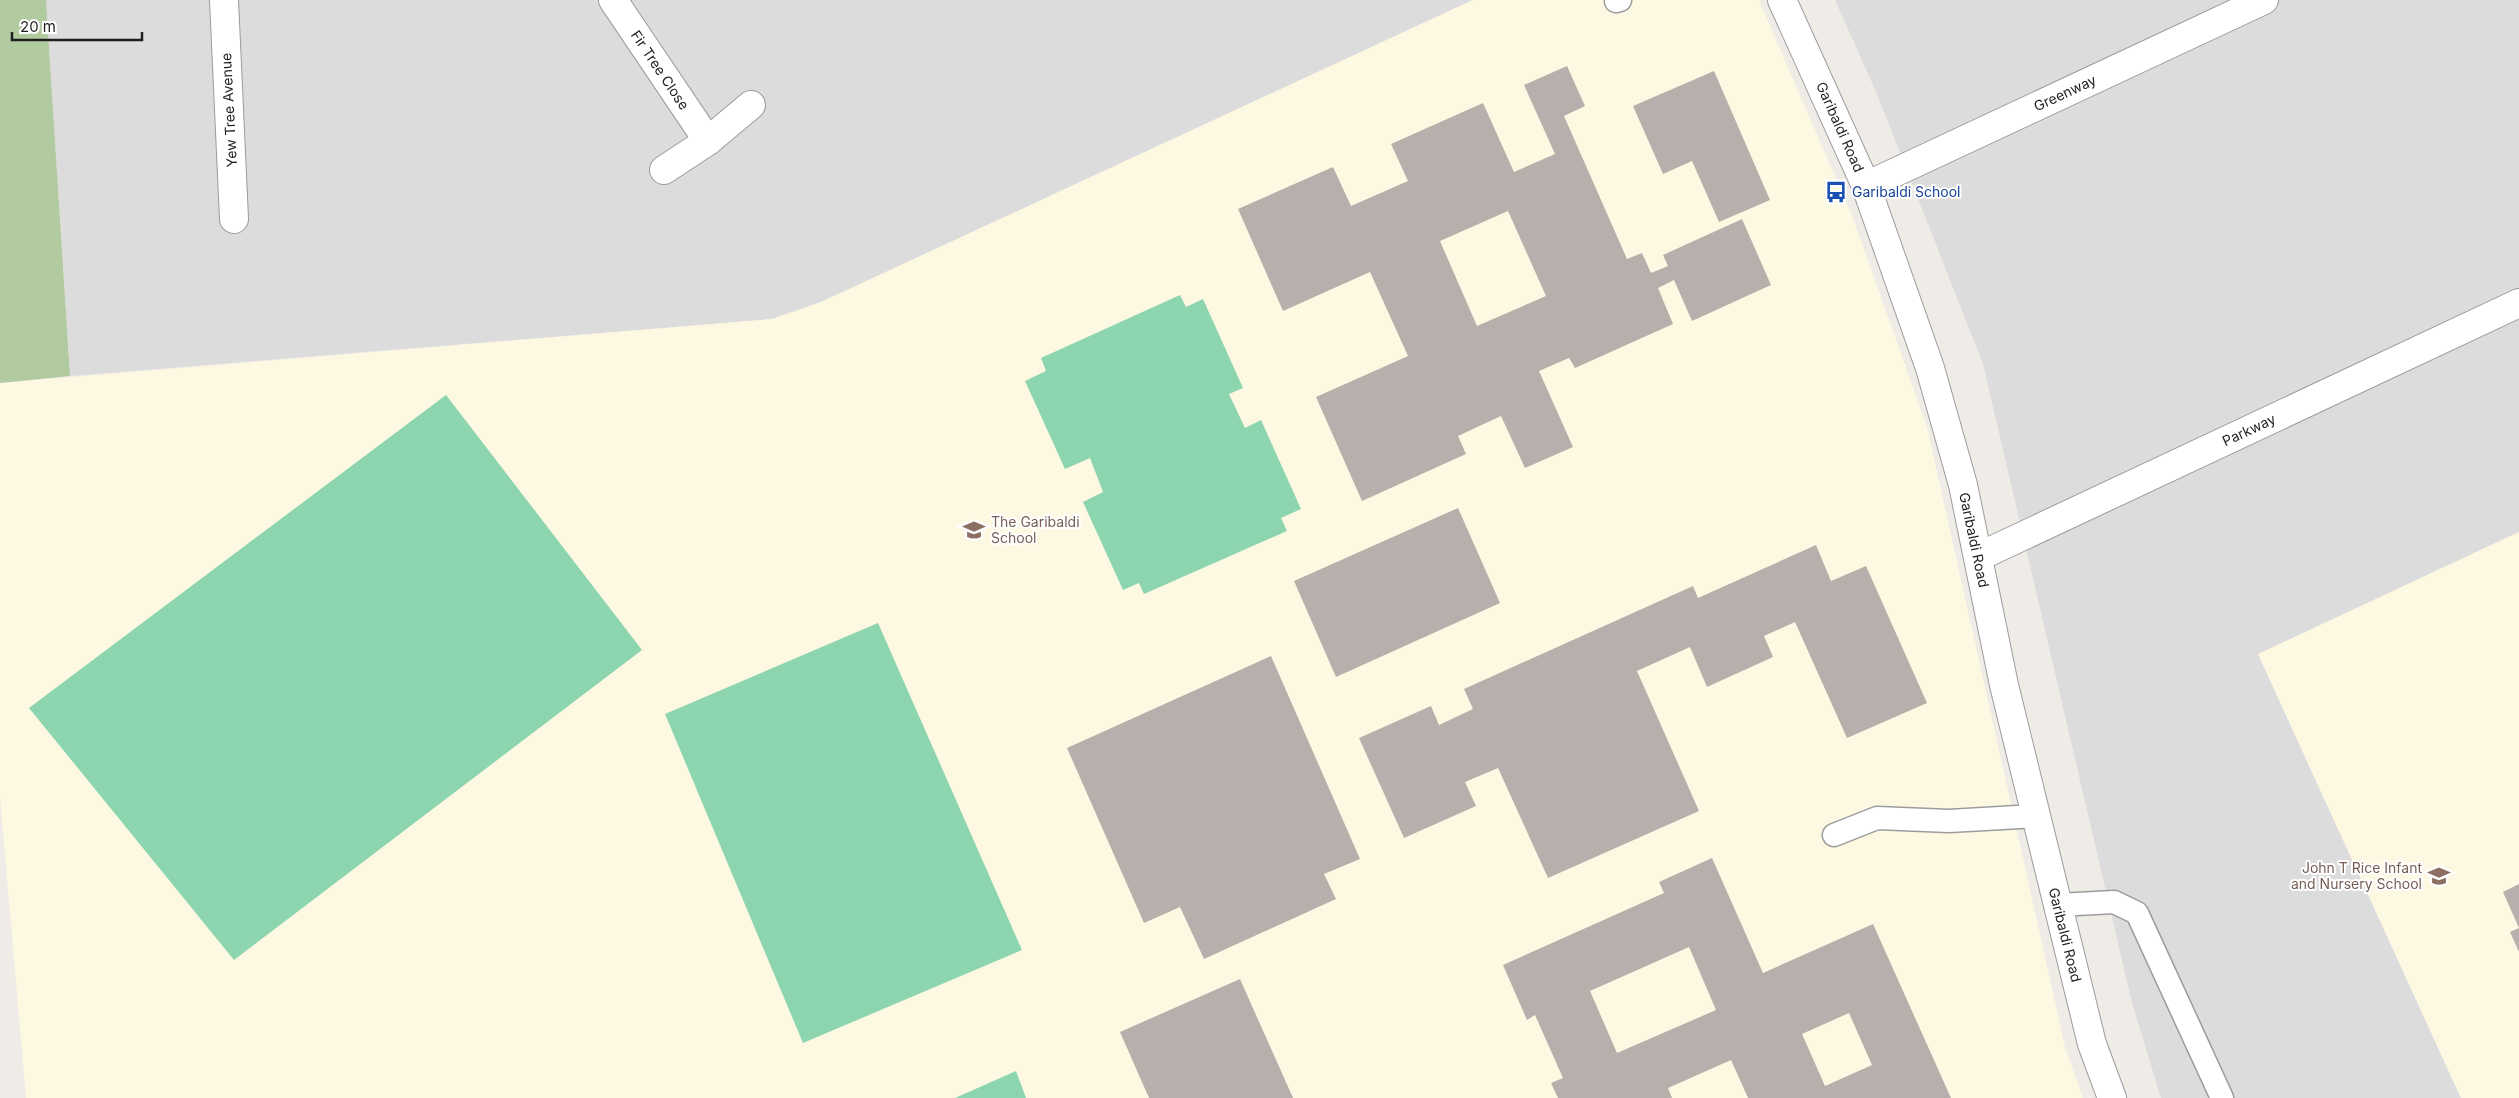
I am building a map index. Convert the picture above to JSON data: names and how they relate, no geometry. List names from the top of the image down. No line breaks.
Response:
{"streets":{"street":["Fir Tree Close","Greenway","Yew Tree Avenue","Garibaldi Road","Parkway"]},"crossings":[["Greenway","Garibaldi Road"],["Garibaldi Road","Parkway"]],"places":{"bus stop":["Garibaldi School"],"school or university":["The Garibaldi School","John T Rice Infant and Nursery School"]},"scale_bar":"20 m"}
